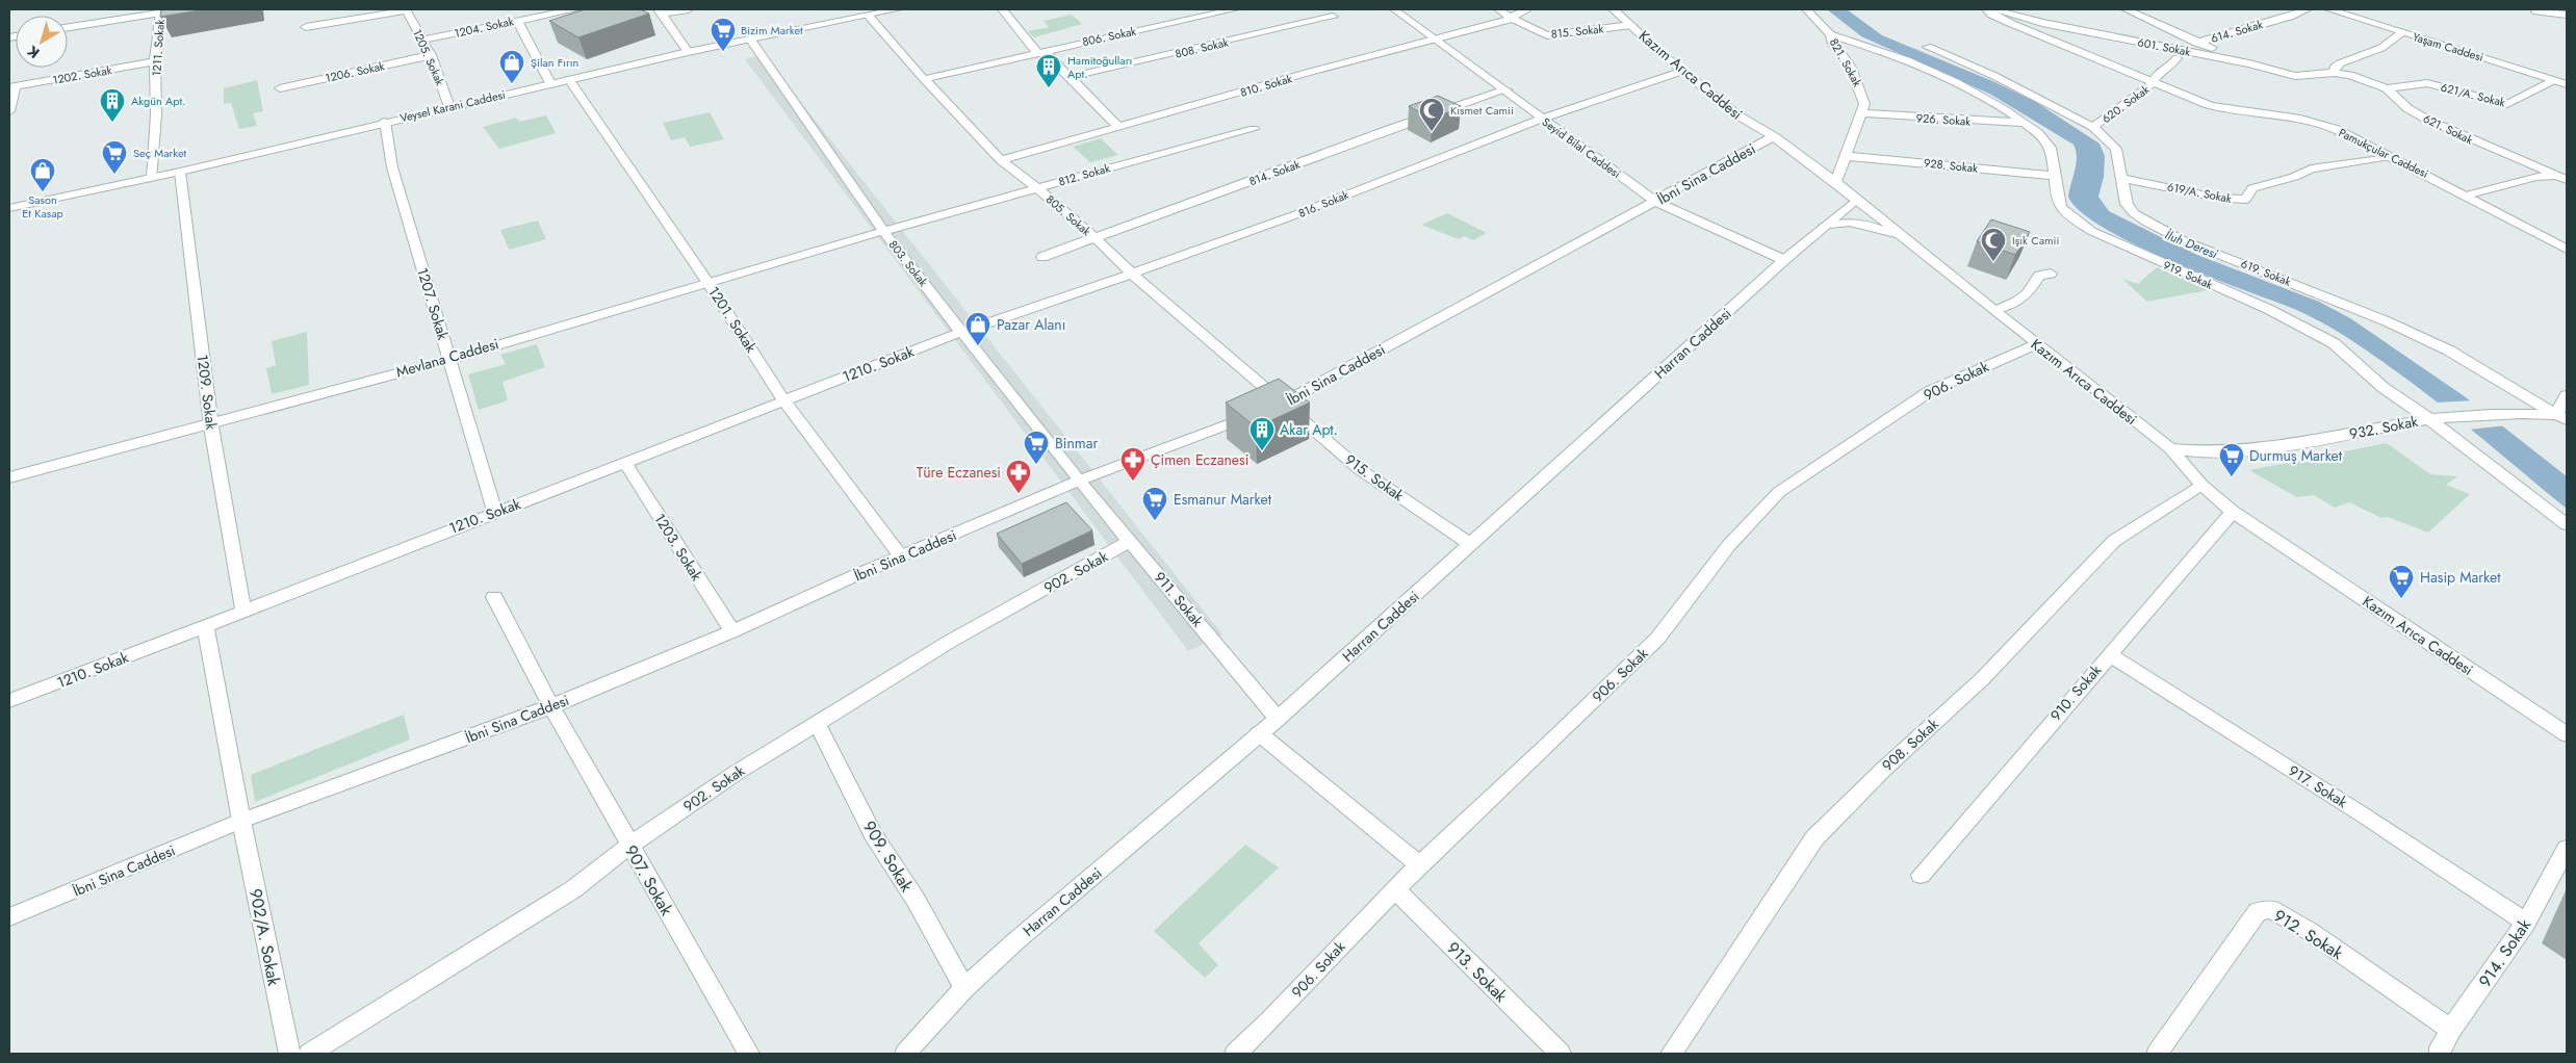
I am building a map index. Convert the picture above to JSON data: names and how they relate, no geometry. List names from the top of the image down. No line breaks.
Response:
{"streets":{"street":["1204. Sokak","815. Sokak","614. Sokak","806. Sokak","601. Sokak","Yaşam Caddesi","1211. Sokak","808. Sokak","1205. Sokak","821. Sokak","1206. Sokak","1202. Sokak","Kazım Arıca Caddesi","810. Sokak","621/A. Sokak","620. Sokak","Veysel Karani Caddesi","926. Sokak","621. Sokak","Seyid Bilal Caddesi","Pamukçular Caddesi","928. Sokak","814. Sokak","İbni Sina Caddesi","812. Sokak","619/A. Sokak","816. Sokak","805. Sokak","803. Sokak","619. Sokak","919. Sokak","1207. Sokak","1201. Sokak","Harran Caddesi","Mevlana Caddesi","1210. Sokak","906. Sokak","1209. Sokak","932. Sokak","915. Sokak","1203. Sokak","902. Sokak","911. Sokak","910. Sokak","908. Sokak","917. Sokak","909. Sokak","907. Sokak","912. Sokak","902/A. Sokak","914. Sokak","913. Sokak"]},"crossings":[["1204. Sokak","1205. Sokak"],["815. Sokak","Kazım Arıca Caddesi"],["815. Sokak","810. Sokak"],["806. Sokak","805. Sokak"],["601. Sokak","621. Sokak"],["Yaşam Caddesi","621/A. Sokak"],["1211. Sokak","1202. Sokak"],["1211. Sokak","Veysel Karani Caddesi"],["1205. Sokak","1206. Sokak"],["1205. Sokak","Veysel Karani Caddesi"],["821. Sokak","Kazım Arıca Caddesi"],["821. Sokak","926. Sokak"],["821. Sokak","928. Sokak"],["821. Sokak","919. Sokak"],["Kazım Arıca Caddesi","İbni Sina Caddesi"],["Kazım Arıca Caddesi","816. Sokak"],["Kazım Arıca Caddesi","Harran Caddesi"],["Kazım Arıca Caddesi","906. Sokak"],["Kazım Arıca Caddesi","932. Sokak"],["Kazım Arıca Caddesi","910. Sokak"],["Kazım Arıca Caddesi","908. Sokak"],["810. Sokak","Seyid Bilal Caddesi"],["810. Sokak","805. Sokak"],["621/A. Sokak","621. Sokak"],["620. Sokak","Pamukçular Caddesi"],["620. Sokak","619. Sokak"],["Veysel Karani Caddesi","805. Sokak"],["Veysel Karani Caddesi","803. Sokak"],["Veysel Karani Caddesi","1207. Sokak"],["Veysel Karani Caddesi","1201. Sokak"],["Veysel Karani Caddesi","1209. Sokak"],["926. Sokak","919. Sokak"],["Seyid Bilal Caddesi","814. Sokak"],["Seyid Bilal Caddesi","İbni Sina Caddesi"],["Seyid Bilal Caddesi","816. Sokak"],["Seyid Bilal Caddesi","Harran Caddesi"],["Pamukçular Caddesi","619/A. Sokak"],["928. Sokak","919. Sokak"],["814. Sokak","805. Sokak"],["İbni Sina Caddesi","805. Sokak"],["İbni Sina Caddesi","803. Sokak"],["İbni Sina Caddesi","1201. Sokak"],["İbni Sina Caddesi","915. Sokak"],["İbni Sina Caddesi","1203. Sokak"],["İbni Sina Caddesi","911. Sokak"],["İbni Sina Caddesi","907. Sokak"],["İbni Sina Caddesi","902/A. Sokak"],["812. Sokak","805. Sokak"],["812. Sokak","803. Sokak"],["812. Sokak","Mevlana Caddesi"],["619/A. Sokak","619. Sokak"],["816. Sokak","805. Sokak"],["816. Sokak","803. Sokak"],["816. Sokak","1210. Sokak"],["805. Sokak","915. Sokak"],["803. Sokak","Mevlana Caddesi"],["803. Sokak","1210. Sokak"],["803. Sokak","911. Sokak"],["619. Sokak","932. Sokak"],["919. Sokak","932. Sokak"],["1207. Sokak","Mevlana Caddesi"],["1207. Sokak","1210. Sokak"],["1201. Sokak","Mevlana Caddesi"],["1201. Sokak","1210. Sokak"],["Harran Caddesi","915. Sokak"],["Harran Caddesi","911. Sokak"],["Harran Caddesi","909. Sokak"],["Mevlana Caddesi","1209. Sokak"],["1210. Sokak","1209. Sokak"],["1210. Sokak","1203. Sokak"],["906. Sokak","913. Sokak"],["902. Sokak","911. Sokak"],["902. Sokak","909. Sokak"],["902. Sokak","907. Sokak"],["910. Sokak","917. Sokak"],["917. Sokak","914. Sokak"],["912. Sokak","914. Sokak"]],"water":["İluh Deresi"],"places":{"supermarket":["Bizim Market","Seç Market","Binmar","Durmuş Market","Esmanur Market","Hasip Market"],"shop":["Şilan Fırın","Sason Et Kasap","Pazar Alanı"],"building":["Hamitoğulları Apt.","Akgün Apt.","Akar Apt."],"mosque":["Kısmet Camii","Işık Camii"],"pharmacy":["Çimen Eczanesi","Türe Eczanesi"]},"north":"bottom left"}
